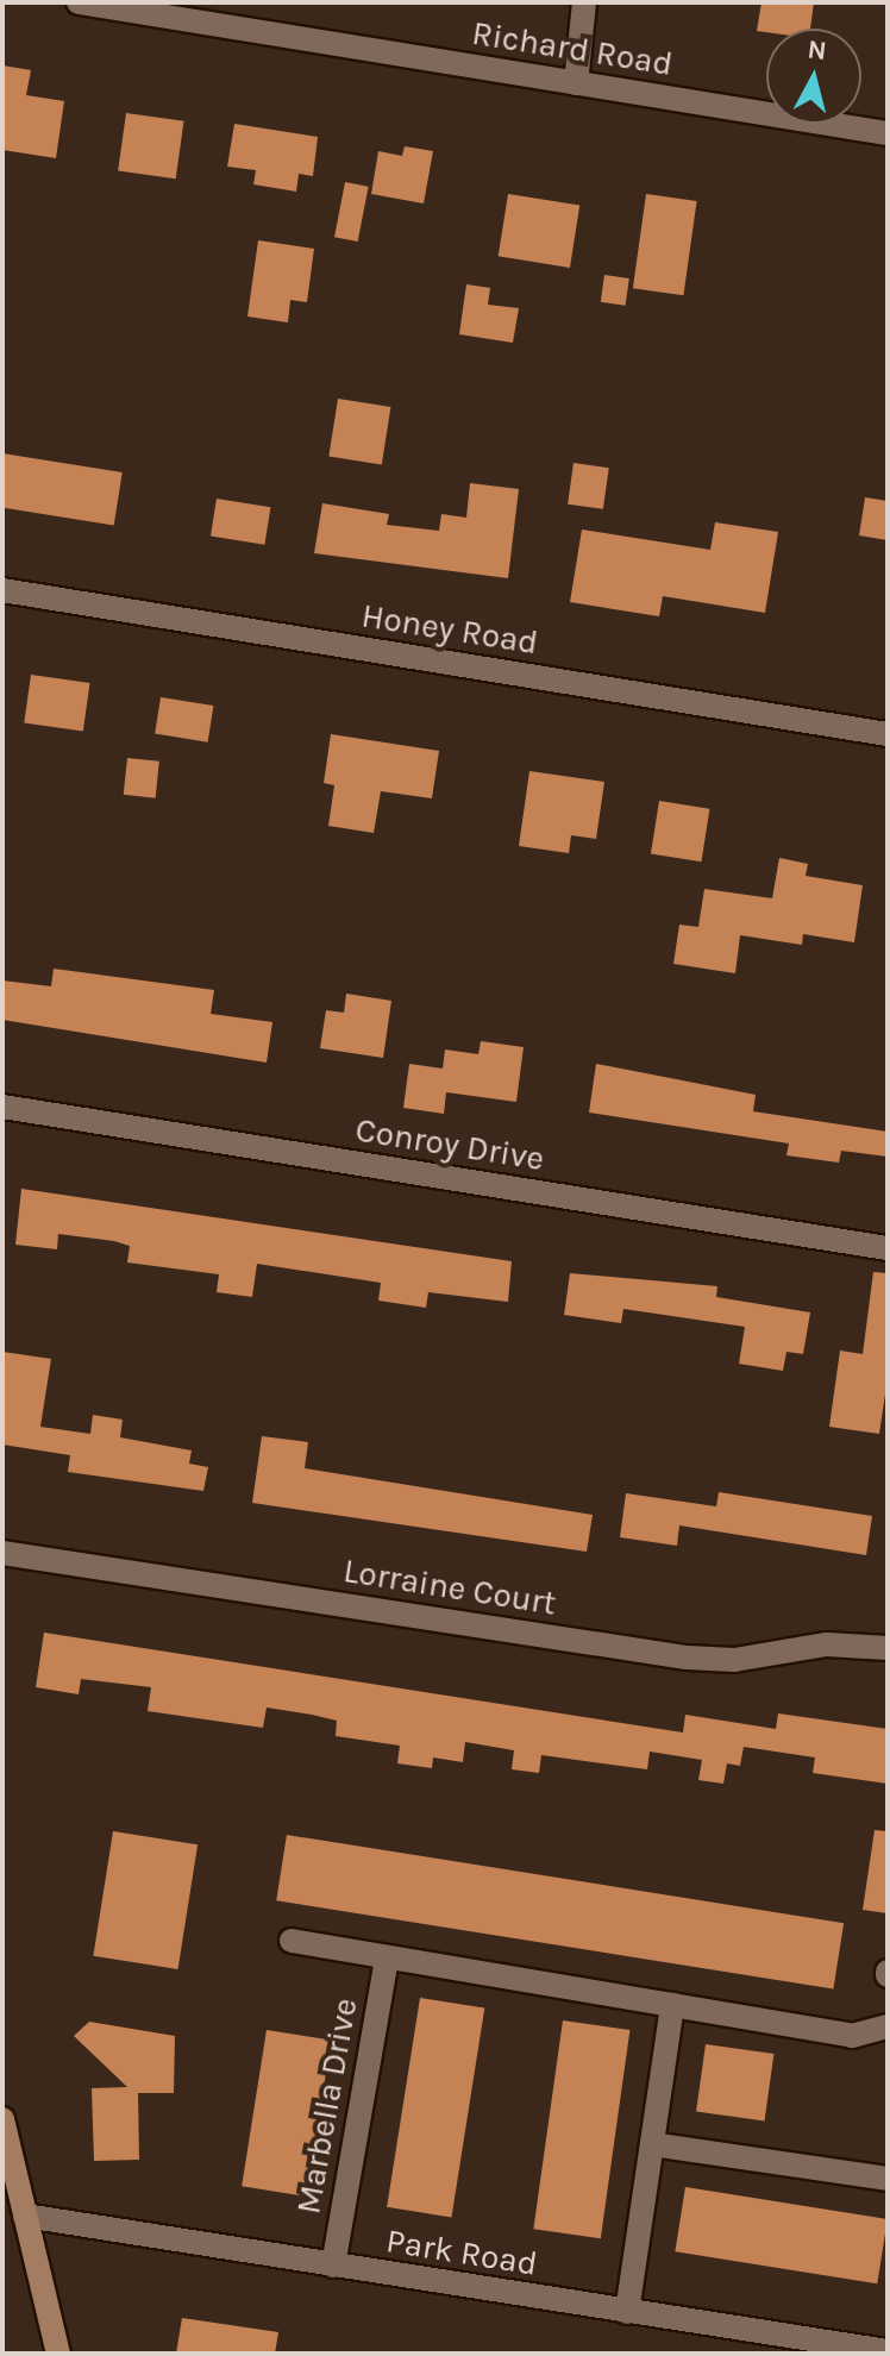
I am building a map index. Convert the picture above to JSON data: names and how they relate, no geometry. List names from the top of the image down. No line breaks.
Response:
{"streets":{"street":["Richard Road","Honey Road","Conroy Drive","Lorraine Court","Marbella Drive","Park Road"]},"crossings":[["Marbella Drive","Park Road"]],"north":"top"}
